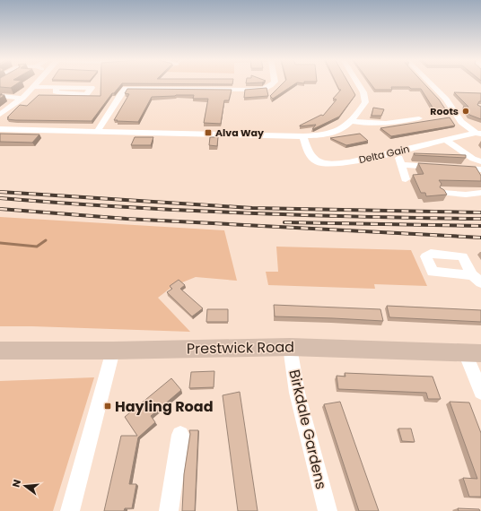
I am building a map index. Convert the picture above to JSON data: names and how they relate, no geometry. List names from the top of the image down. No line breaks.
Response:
{"streets":{"main road":["Prestwick Road"],"street":["Delta Gain","Birkdale Gardens"]},"crossings":[["Prestwick Road","Birkdale Gardens"]],"places":{"other":["Roots"],"transit":["Alva Way","Hayling Road"]},"north":"left"}
